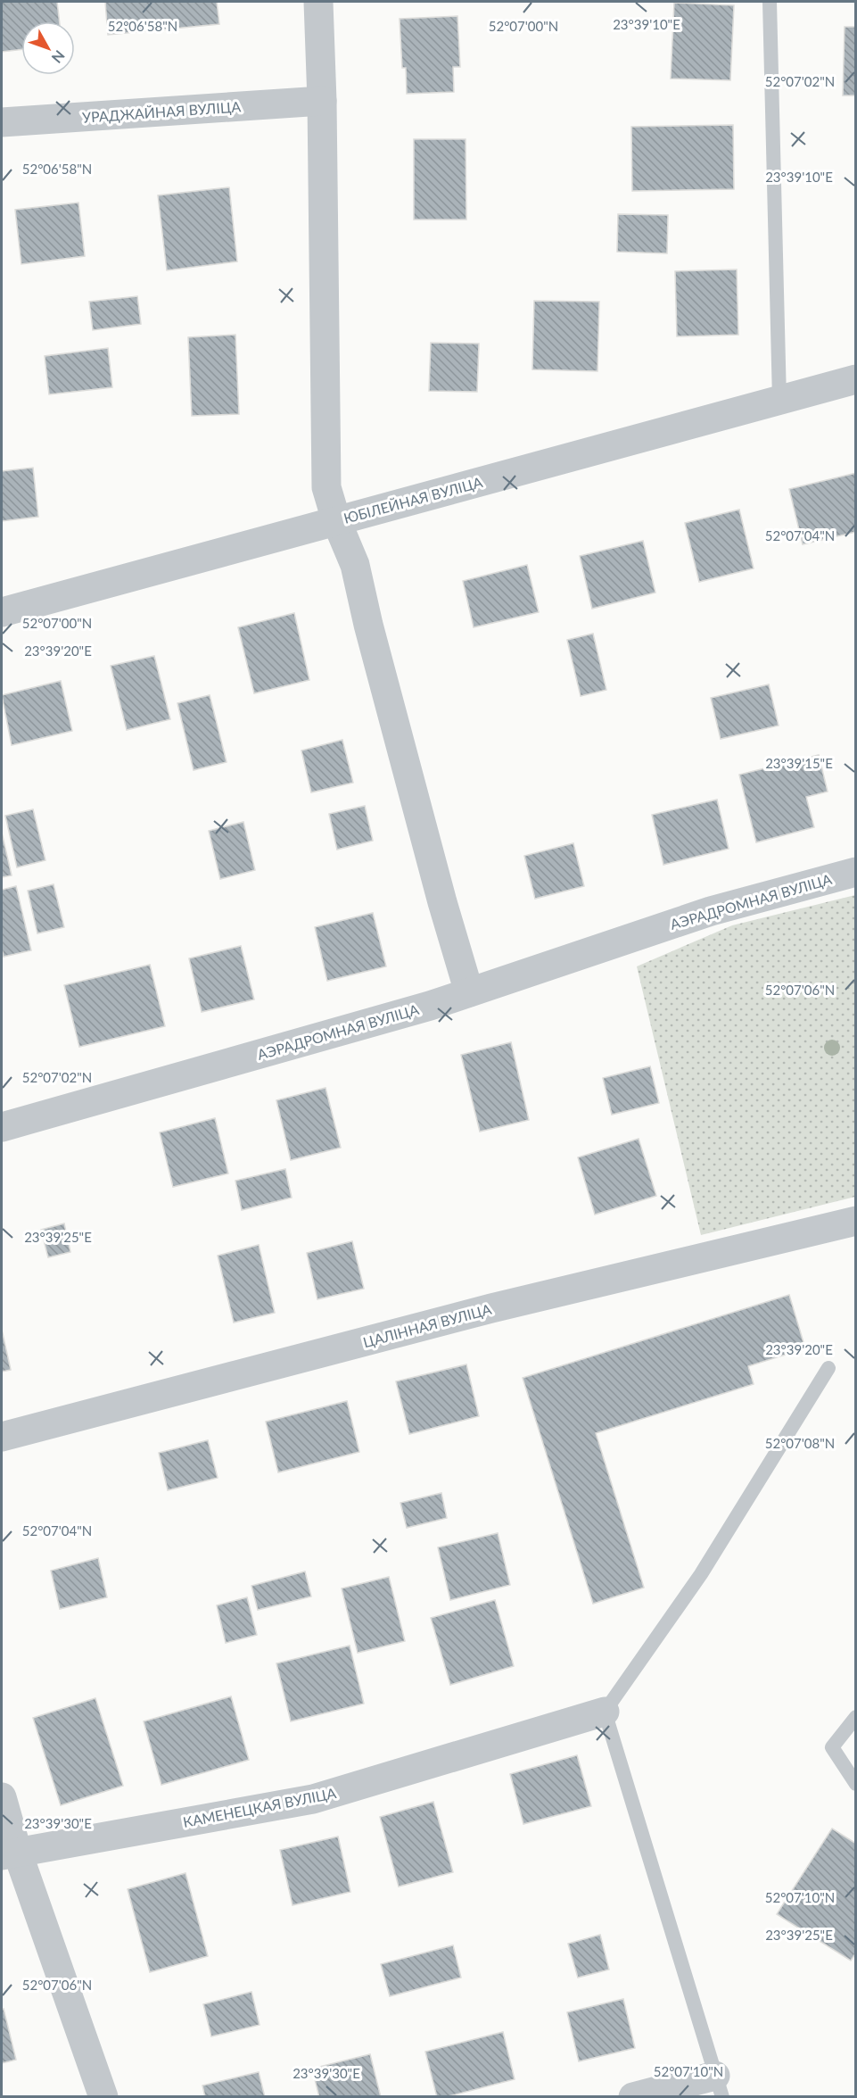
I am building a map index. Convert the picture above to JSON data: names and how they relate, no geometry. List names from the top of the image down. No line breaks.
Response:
{"streets":{"street":["УРАДЖАЙНАЯ ВУЛІЦА","ЮБІЛЕЙНАЯ ВУЛІЦА","АЭРАДРОМНАЯ ВУЛІЦА","ЦАЛІННАЯ ВУЛІЦА","КАМЕНЕЦКАЯ ВУЛІЦА"]},"north":"bottom right","coordinates":["23°39'10\"E","52°06'58\"N","52°07'00\"N","52°07'02\"N","52°07'04\"N","23°39'20\"E","23°39'15\"E","52°07'06\"N","23°39'25\"E","52°07'08\"N","23°39'30\"E","52°07'10\"N"]}
